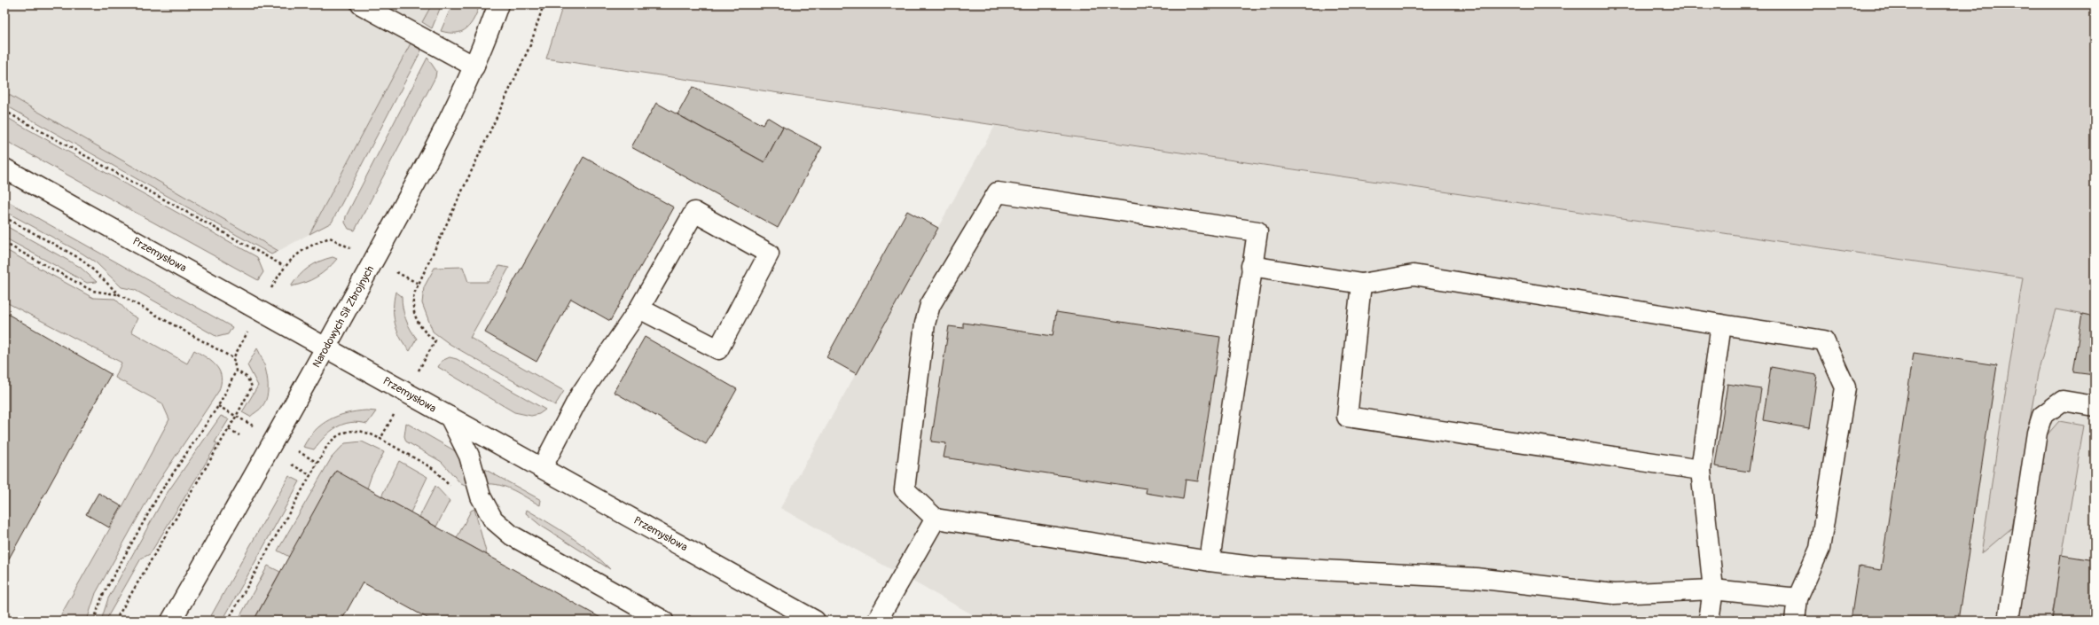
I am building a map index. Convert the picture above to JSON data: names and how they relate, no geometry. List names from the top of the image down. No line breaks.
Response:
{"streets":{"street":["Przemysłowa","Narodowych Sił Zbrojnych"]},"crossings":[["Przemysłowa","Narodowych Sił Zbrojnych"]]}
